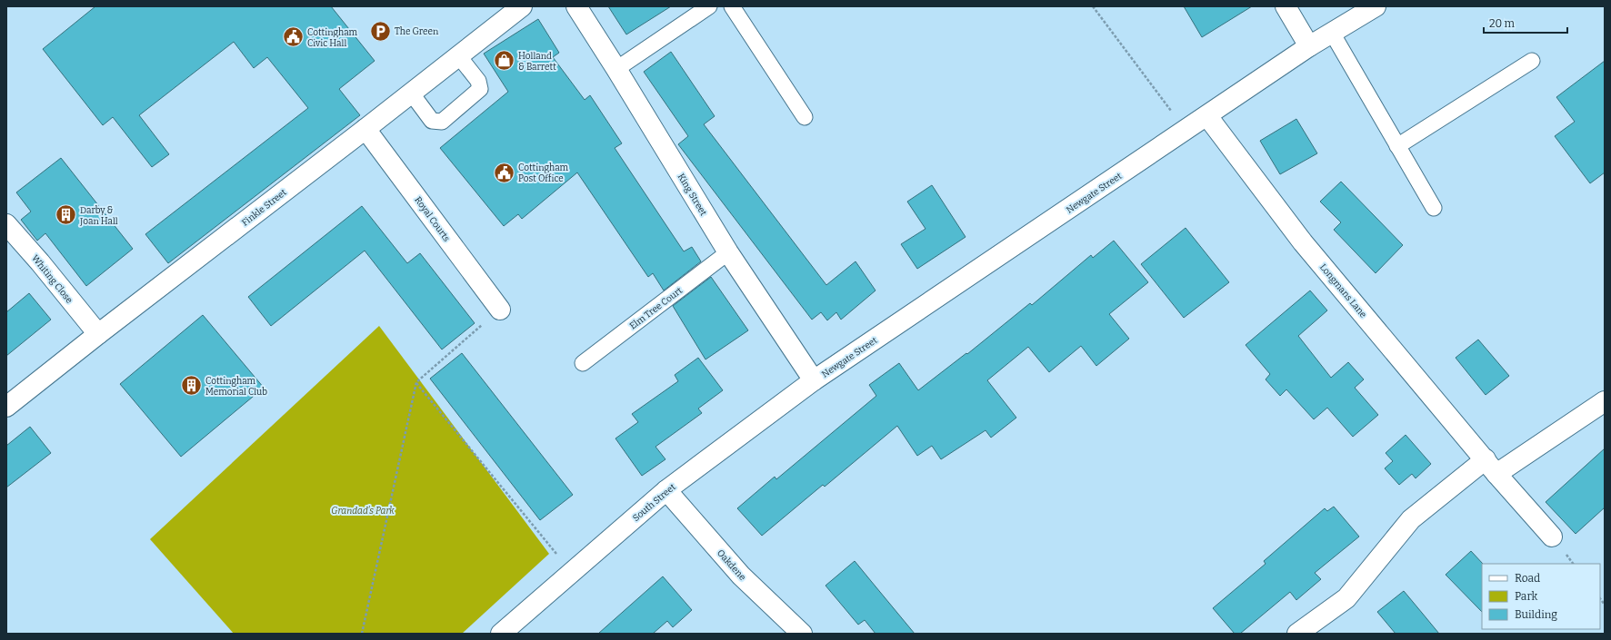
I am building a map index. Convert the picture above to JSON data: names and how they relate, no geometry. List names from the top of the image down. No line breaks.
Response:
{"streets":{"street":["Newgate Street","King Street","Finkle Street","Royal Courts","Whiting Close","Longmans Lane","South Street","Oakdene"],"lane":["Elm Tree Court"]},"crossings":[["Newgate Street","King Street"],["Newgate Street","Longmans Lane"],["Newgate Street","South Street"],["King Street","Elm Tree Court"],["King Street","South Street"],["Finkle Street","Royal Courts"],["Finkle Street","Whiting Close"],["South Street","Oakdene"]],"parks":["Grandad's Park"],"places":{"parking":["The Green"],"public building":["Cottingham Civic Hall","Cottingham Post Office"],"shop":["Holland & Barrett"],"building":["Darby & Joan Hall","Cottingham Memorial Club"]},"legend":["Road","Park","Building"],"scale_bar":"20 m"}
